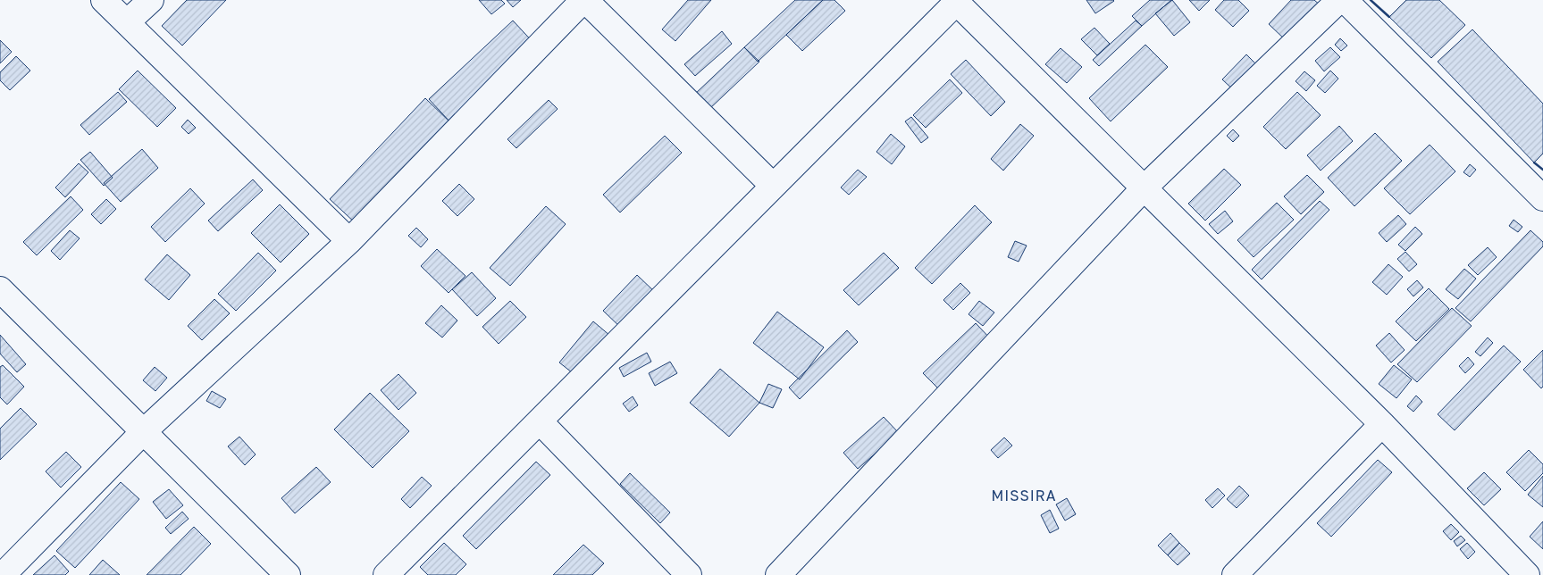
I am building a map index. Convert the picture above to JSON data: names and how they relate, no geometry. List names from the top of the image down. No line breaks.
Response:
{"districts":["MISSIRA"]}
